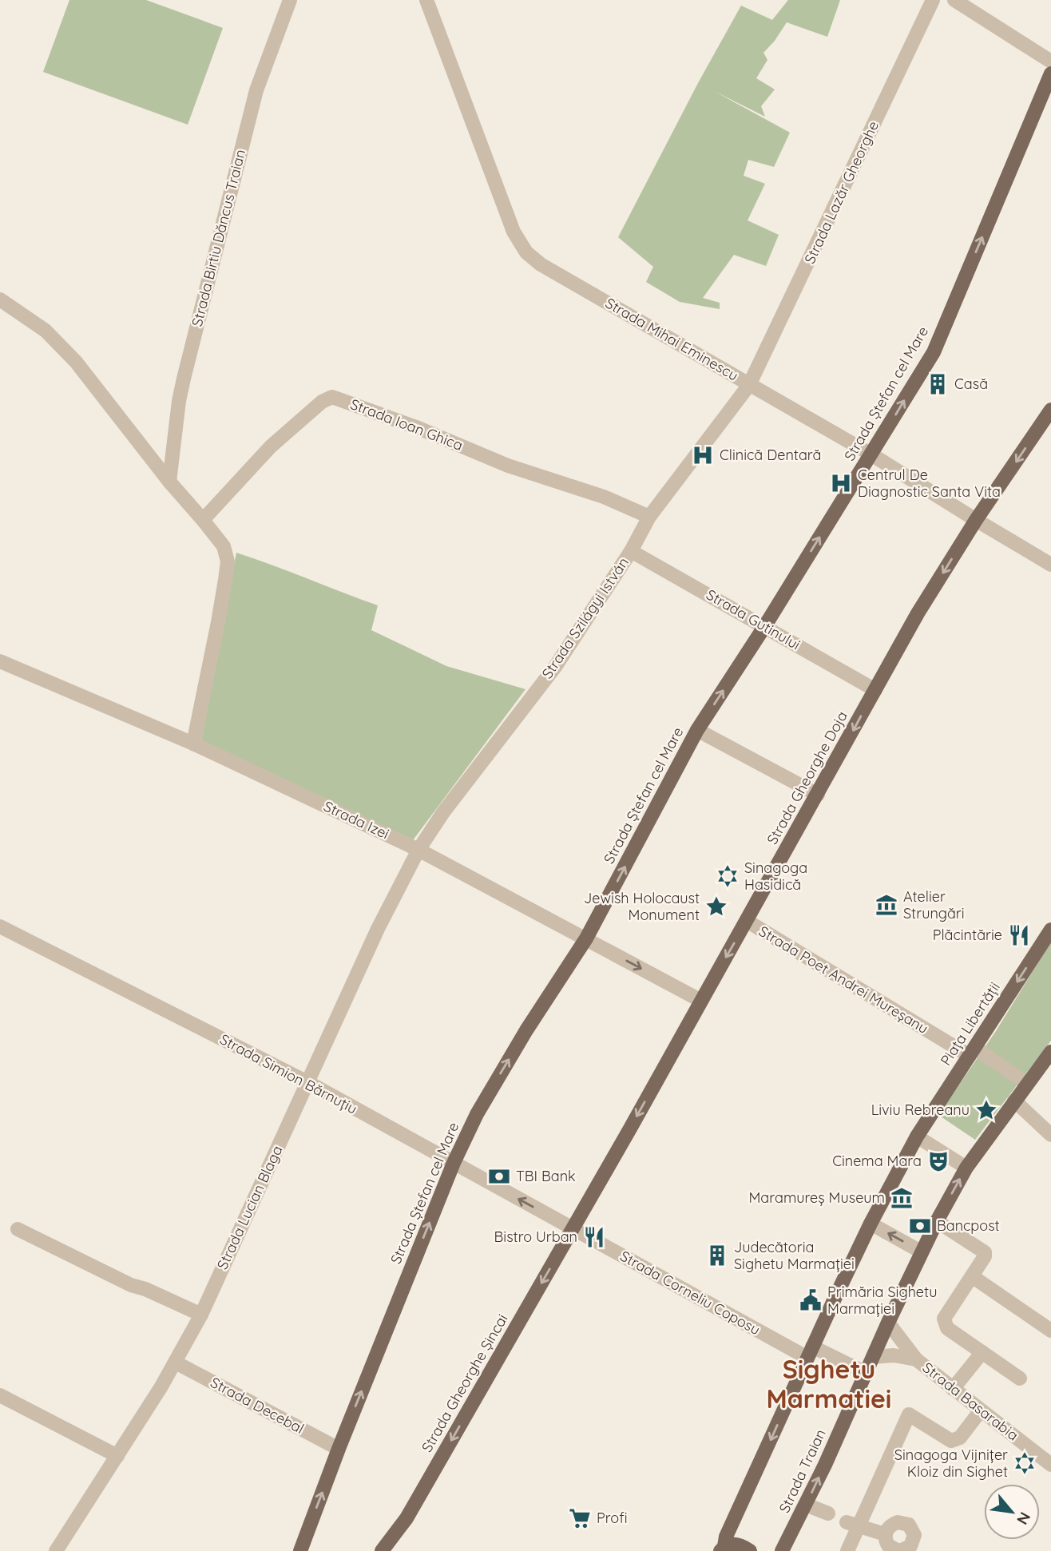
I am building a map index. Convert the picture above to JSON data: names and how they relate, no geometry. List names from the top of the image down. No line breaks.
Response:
{"streets":{"main road":["Strada Ștefan cel Mare","Strada Gheorghe Doja","Piața Libertății","Strada Gheorghe Șincai","Strada Traian"],"street":["Strada Lazăr Gheorghe","Strada Birtiu Dăncus Traian","Strada Mihai Eminescu","Strada Ioan Ghica","Strada Szilágyi István","Strada Gutinului","Strada Izei","Strada Poet Andrei Mureșanu","Strada Simion Bărnuțiu","Strada Lucian Blaga","Strada Corneliu Coposu","Strada Basarabia","Strada Decebal"]},"crossings":[["Strada Lazăr Gheorghe","Strada Mihai Eminescu"],["Strada Lazăr Gheorghe","Strada Szilágyi István"],["Strada Mihai Eminescu","Strada Ștefan cel Mare"],["Strada Mihai Eminescu","Strada Szilágyi István"],["Strada Mihai Eminescu","Strada Gheorghe Doja"],["Strada Ștefan cel Mare","Strada Gutinului"],["Strada Ștefan cel Mare","Strada Izei"],["Strada Ștefan cel Mare","Strada Simion Bărnuțiu"],["Strada Ștefan cel Mare","Strada Decebal"],["Strada Ioan Ghica","Strada Szilágyi István"],["Strada Szilágyi István","Strada Gutinului"],["Strada Szilágyi István","Strada Izei"],["Strada Szilágyi István","Strada Lucian Blaga"],["Strada Gutinului","Strada Gheorghe Doja"],["Strada Gheorghe Doja","Strada Izei"],["Strada Gheorghe Doja","Strada Poet Andrei Mureșanu"],["Strada Gheorghe Doja","Strada Simion Bărnuțiu"],["Strada Gheorghe Doja","Strada Corneliu Coposu"],["Strada Gheorghe Doja","Strada Gheorghe Șincai"],["Strada Izei","Strada Lucian Blaga"],["Strada Poet Andrei Mureșanu","Piața Libertății"],["Piața Libertății","Strada Corneliu Coposu"],["Strada Simion Bărnuțiu","Strada Lucian Blaga"],["Strada Simion Bărnuțiu","Strada Corneliu Coposu"],["Strada Simion Bărnuțiu","Strada Gheorghe Șincai"],["Strada Lucian Blaga","Strada Decebal"],["Strada Corneliu Coposu","Strada Gheorghe Șincai"],["Strada Corneliu Coposu","Strada Traian"],["Strada Basarabia","Strada Traian"]],"one_way":["Strada Ștefan cel Mare","Strada Gheorghe Doja","Piața Libertății","Strada Gheorghe Șincai","Strada Traian"],"districts":["Sighetu Marmatiei"],"places":{"building":["Casă","Judecătoria Sighetu Marmației"],"hospital":["Clinică Dentară","Centrul De Diagnostic Santa Vita"],"synagogue":["Sinagoga Hasidică","Sinagoga Vijnițer Kloiz din Sighet"],"museum":["Atelier Strungări","Maramureș Museum"],"place":["Jewish Holocaust Monument","Liviu Rebreanu"],"restaurant":["Plăcintărie","Bistro Urban"],"theatre":["Cinema Mara"],"bank":["TBI Bank","Bancpost"],"public building":["Primăria Sighetu Marmației"],"supermarket":["Profi"]},"north":"bottom right"}
